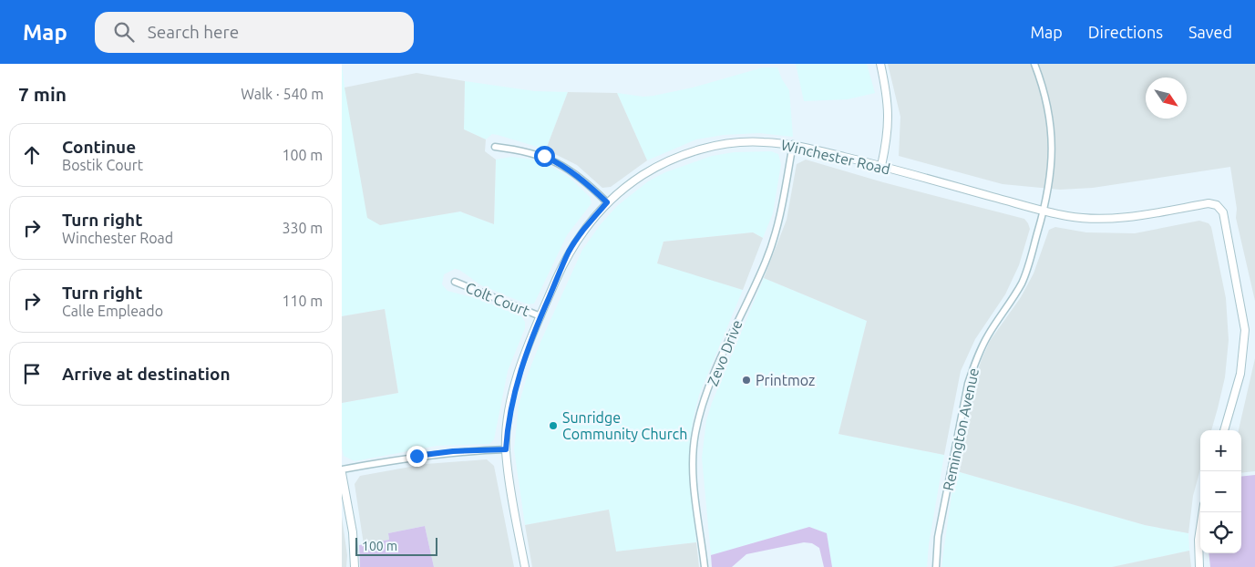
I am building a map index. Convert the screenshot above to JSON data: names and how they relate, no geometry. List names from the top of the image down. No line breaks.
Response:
{"streets":{"street":["Winchester Road","Colt Court","Zevo Drive","Remington Avenue"]},"crossings":[["Winchester Road","Colt Court"],["Winchester Road","Zevo Drive"],["Winchester Road","Remington Avenue"]],"places":["Printmoz","Sunridge Community Church"],"scale_bar":"100 m","north":"bottom right","page":{"header":"Map","search":"Search here","nav":["Map","Directions","Saved"],"heading":["7 min","Walk · 540 m"],"list":[["Continue","Bostik Court","100 m"],["Turn right","Winchester Road","330 m"],["Turn right","Calle Empleado","110 m"],"Arrive at destination"],"map_buttons":["+","−"],"scale":"100 m"}}
